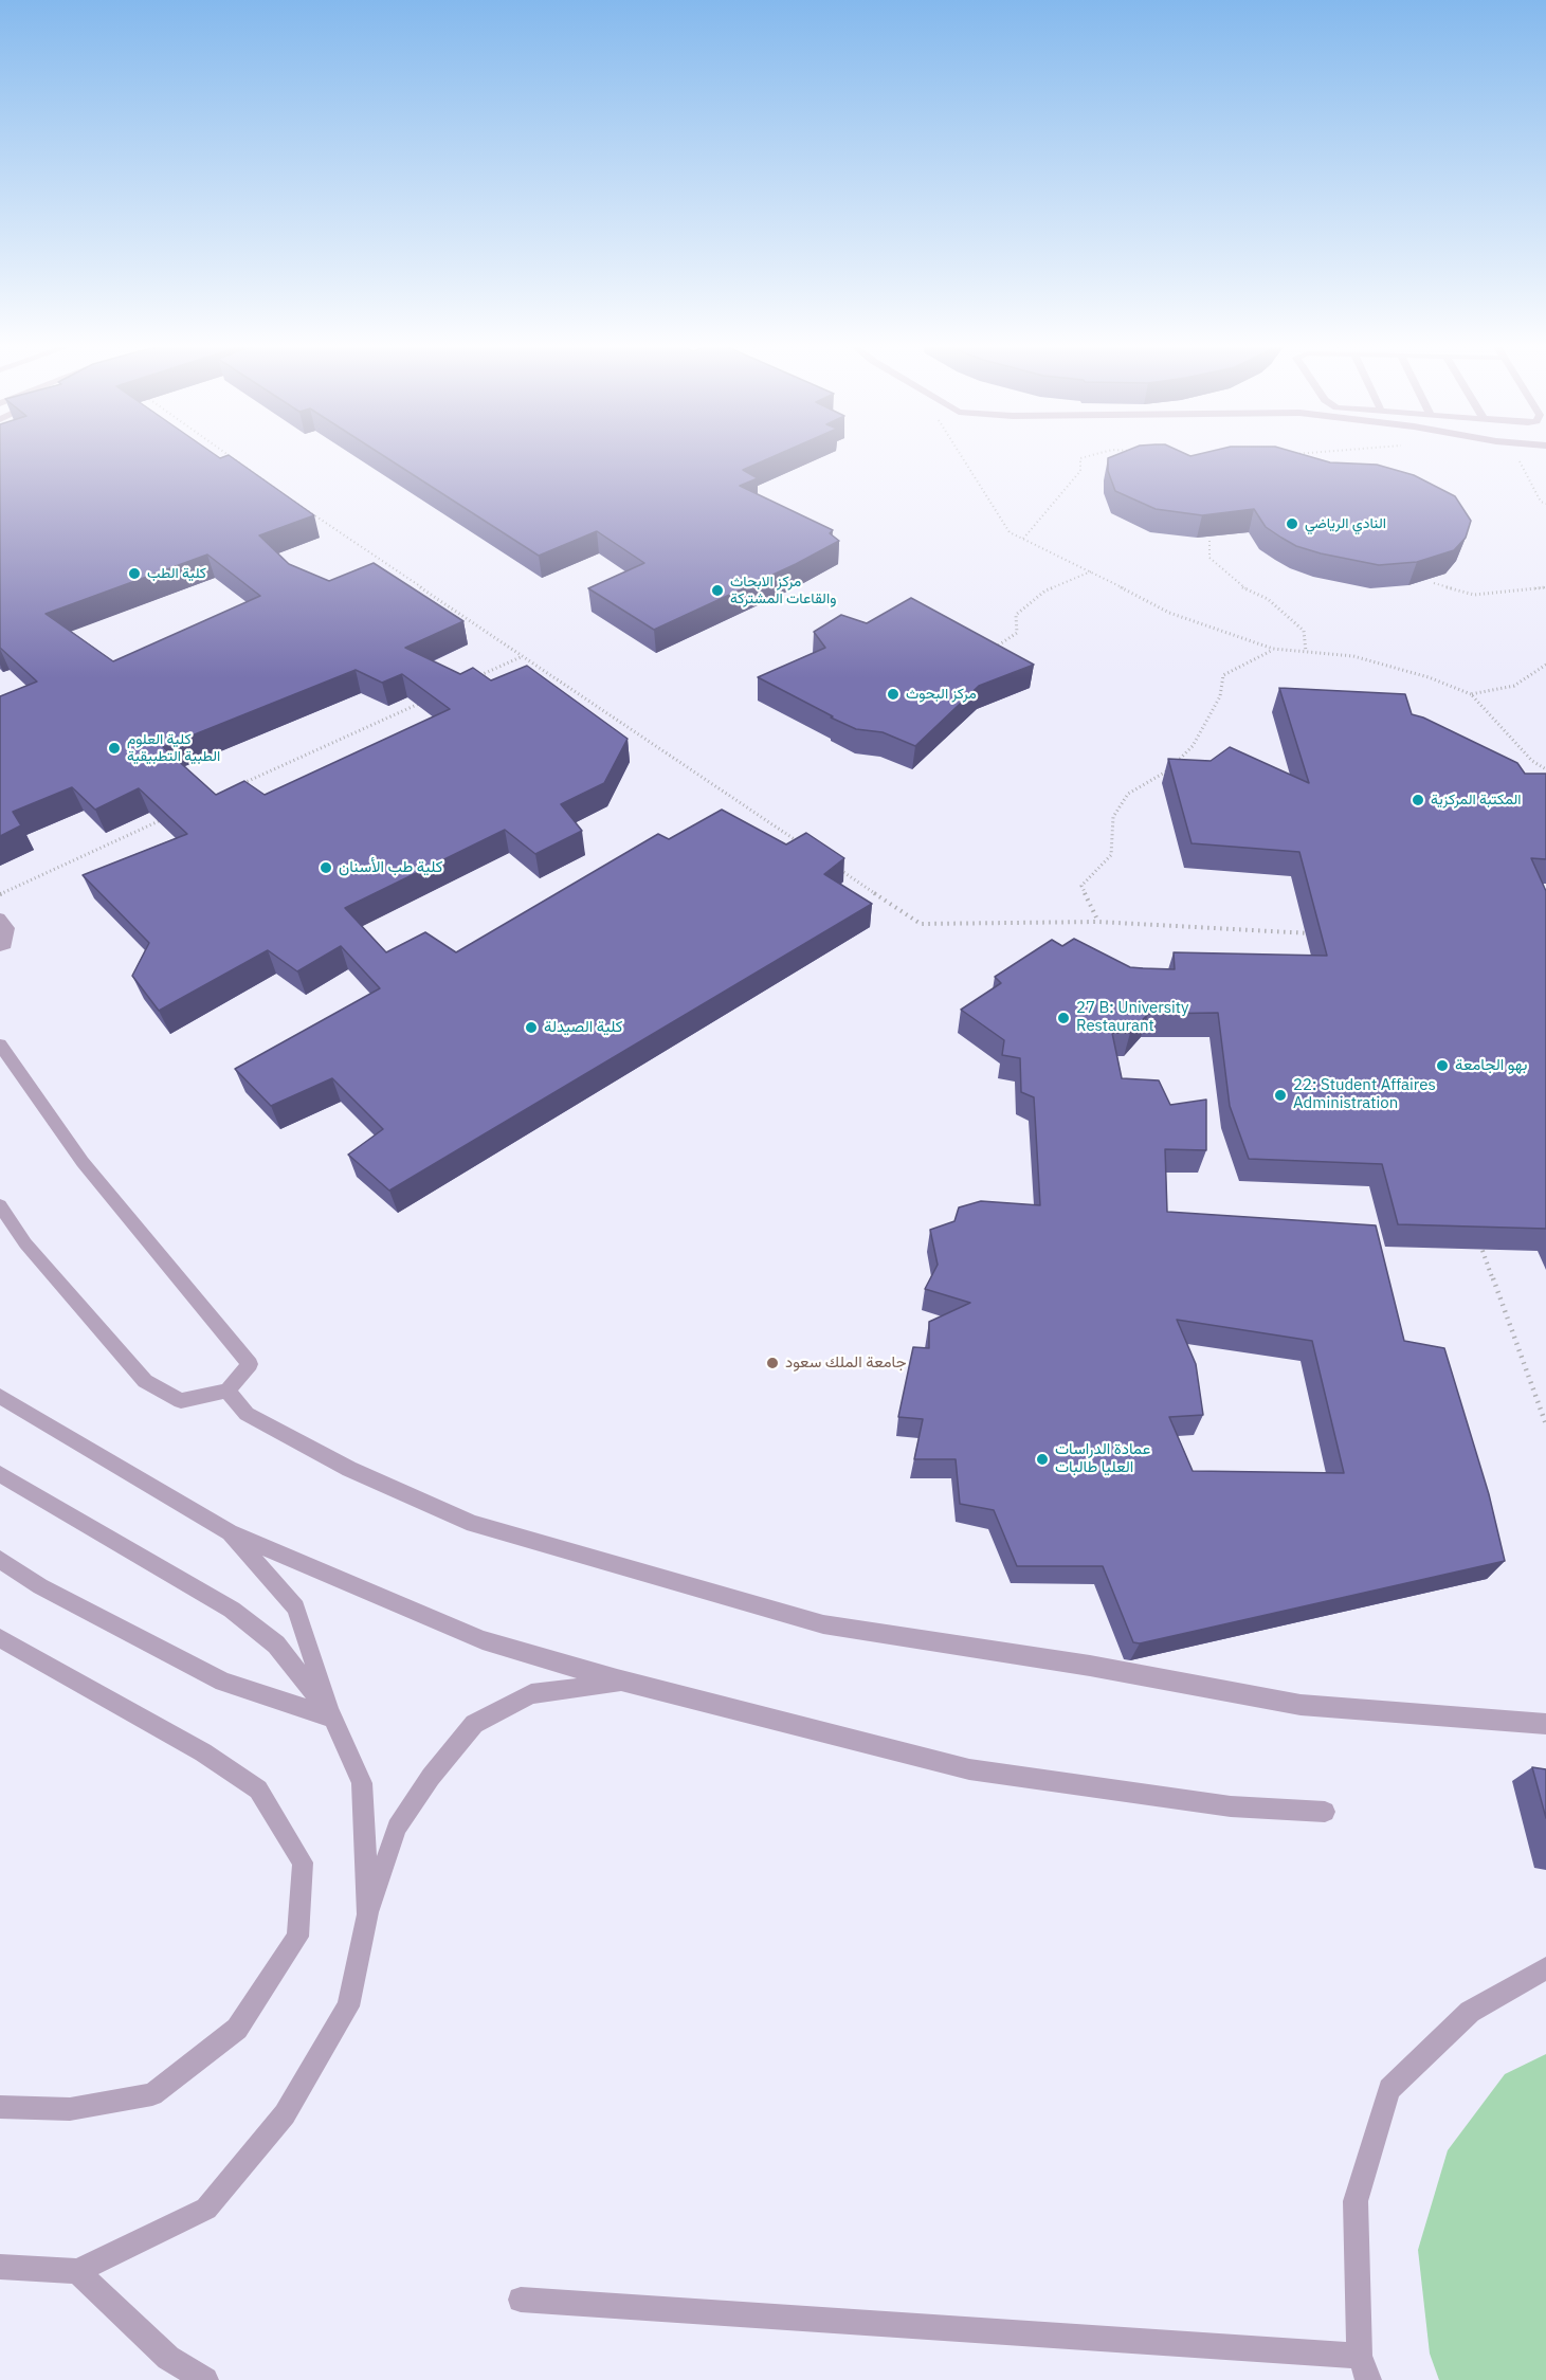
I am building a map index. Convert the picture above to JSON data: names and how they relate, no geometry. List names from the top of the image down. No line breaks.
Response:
{"places":["النادي الرياضي","كلية الطب","مركز الابحاث والقاعات المشتركة","مركز البحوث","كلية العلوم الطبية التطبيقية","المكتبة المركزية","كلية طب الأسنان","27 B: University Restaurant","كلية الصيدلة","بهو الجامعة","22: Student Affaires Administration","جامعة الملك سعود","عمادة الدراسات العليا طالبات"]}
